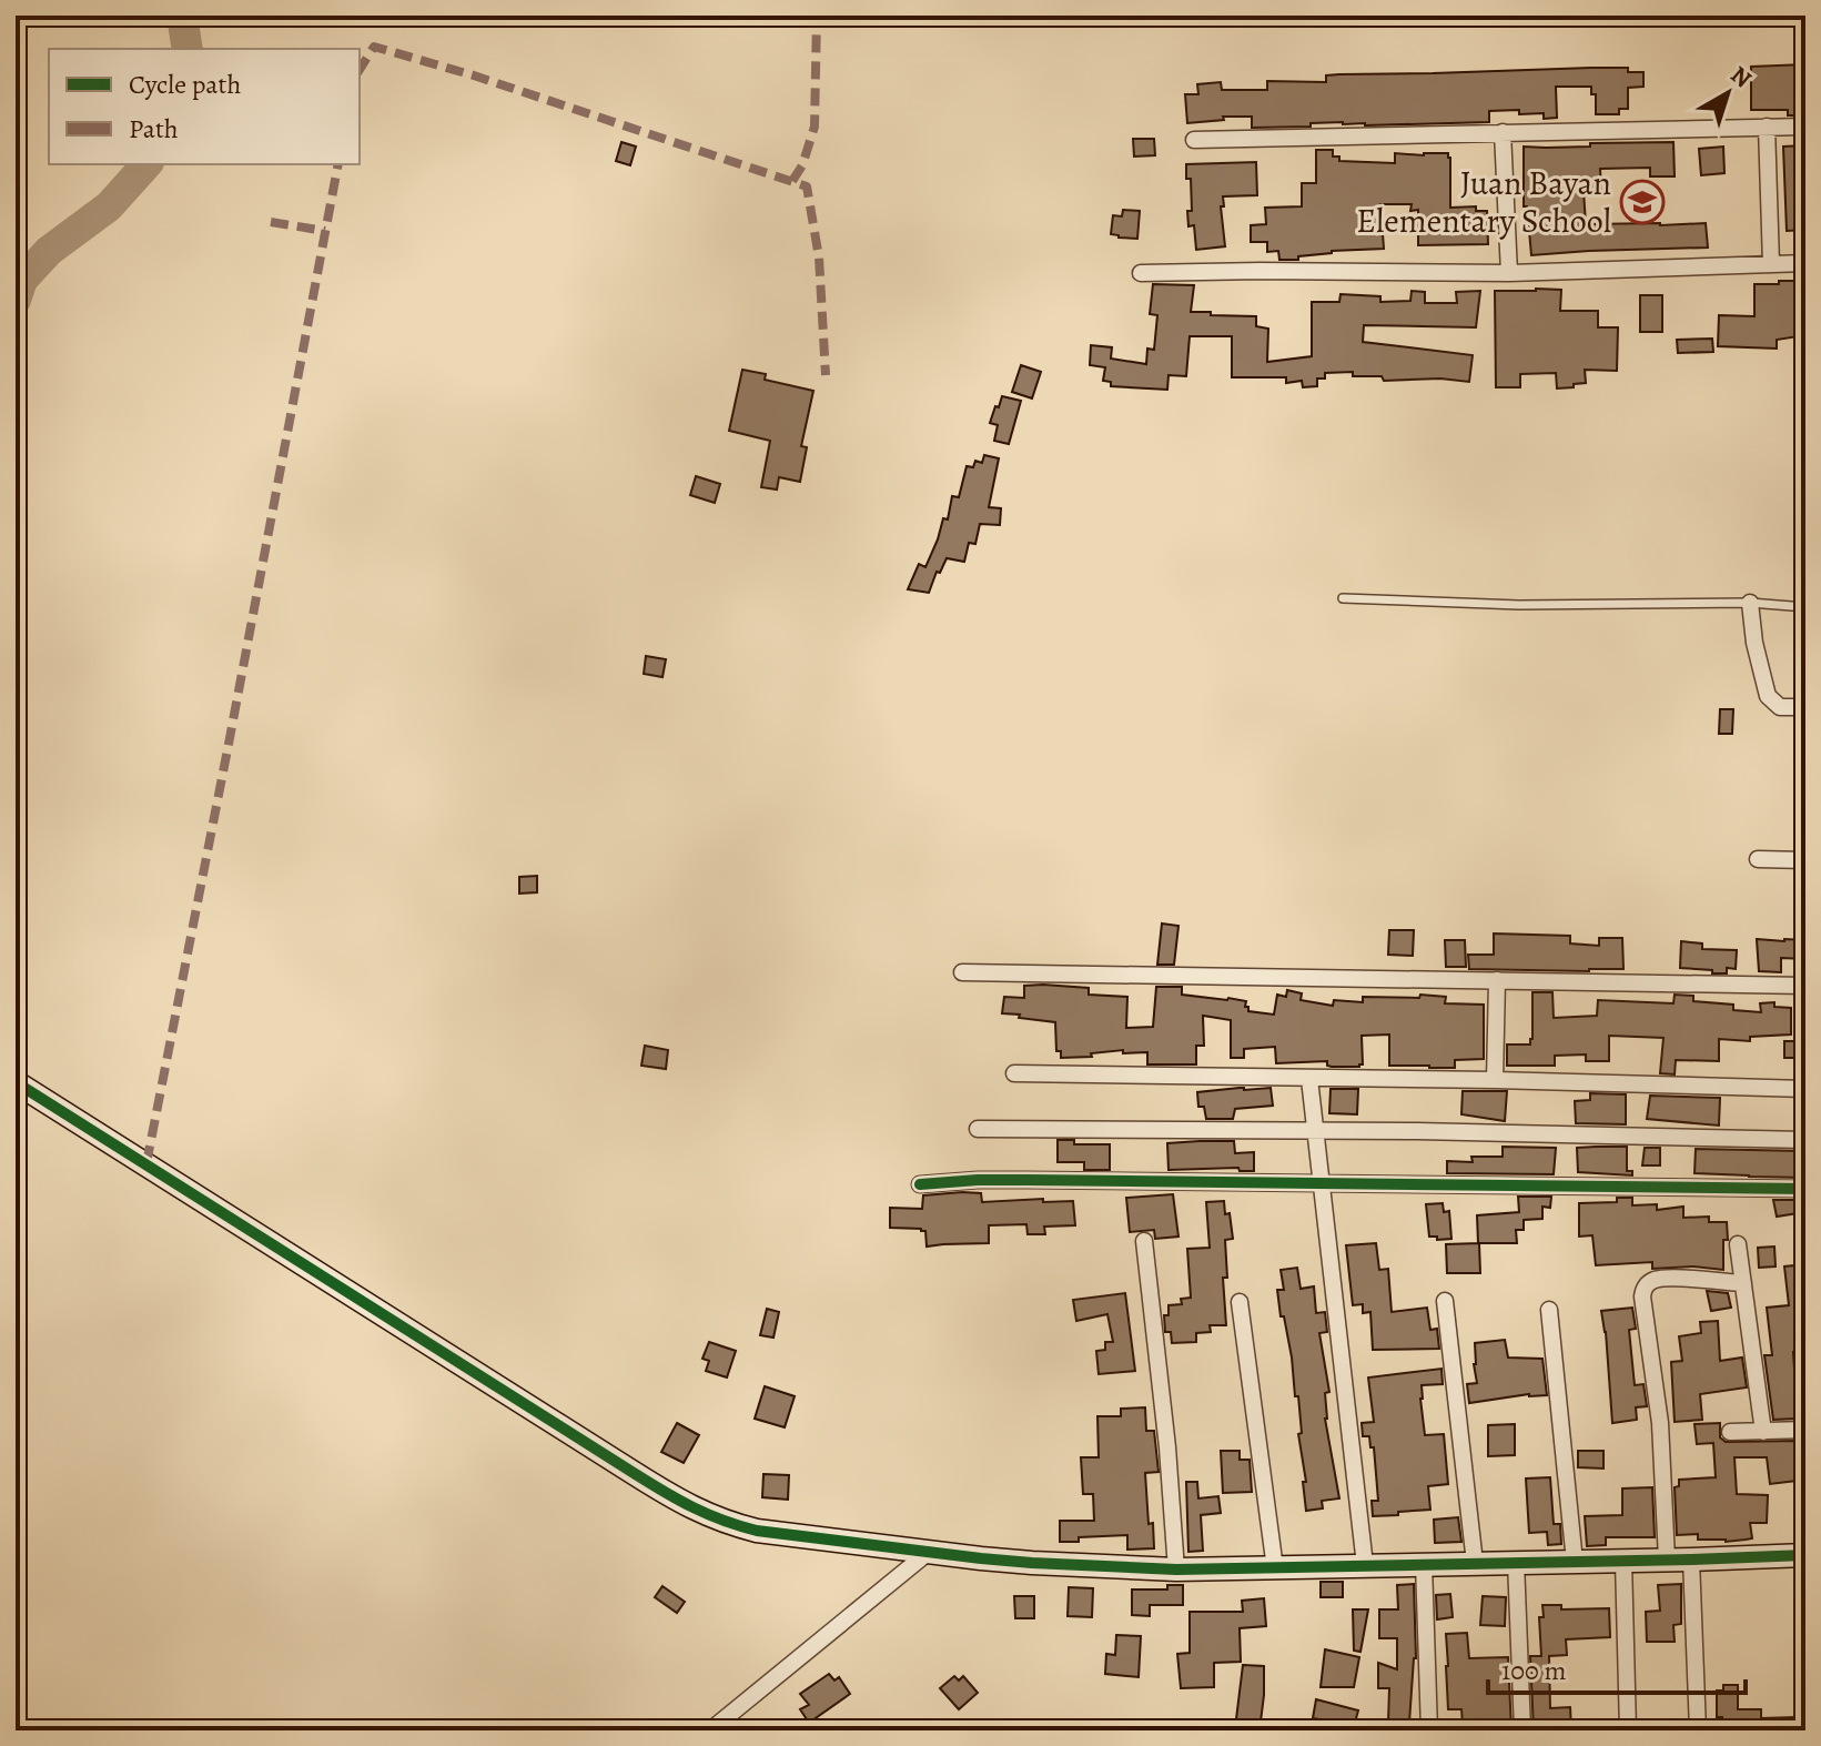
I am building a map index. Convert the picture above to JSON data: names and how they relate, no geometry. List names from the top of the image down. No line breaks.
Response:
{"places":{"school or university":["Juan Bayan Elementary School"]},"legend":["Cycle path","Path"],"scale_bar":"100 m","north":"top right"}
